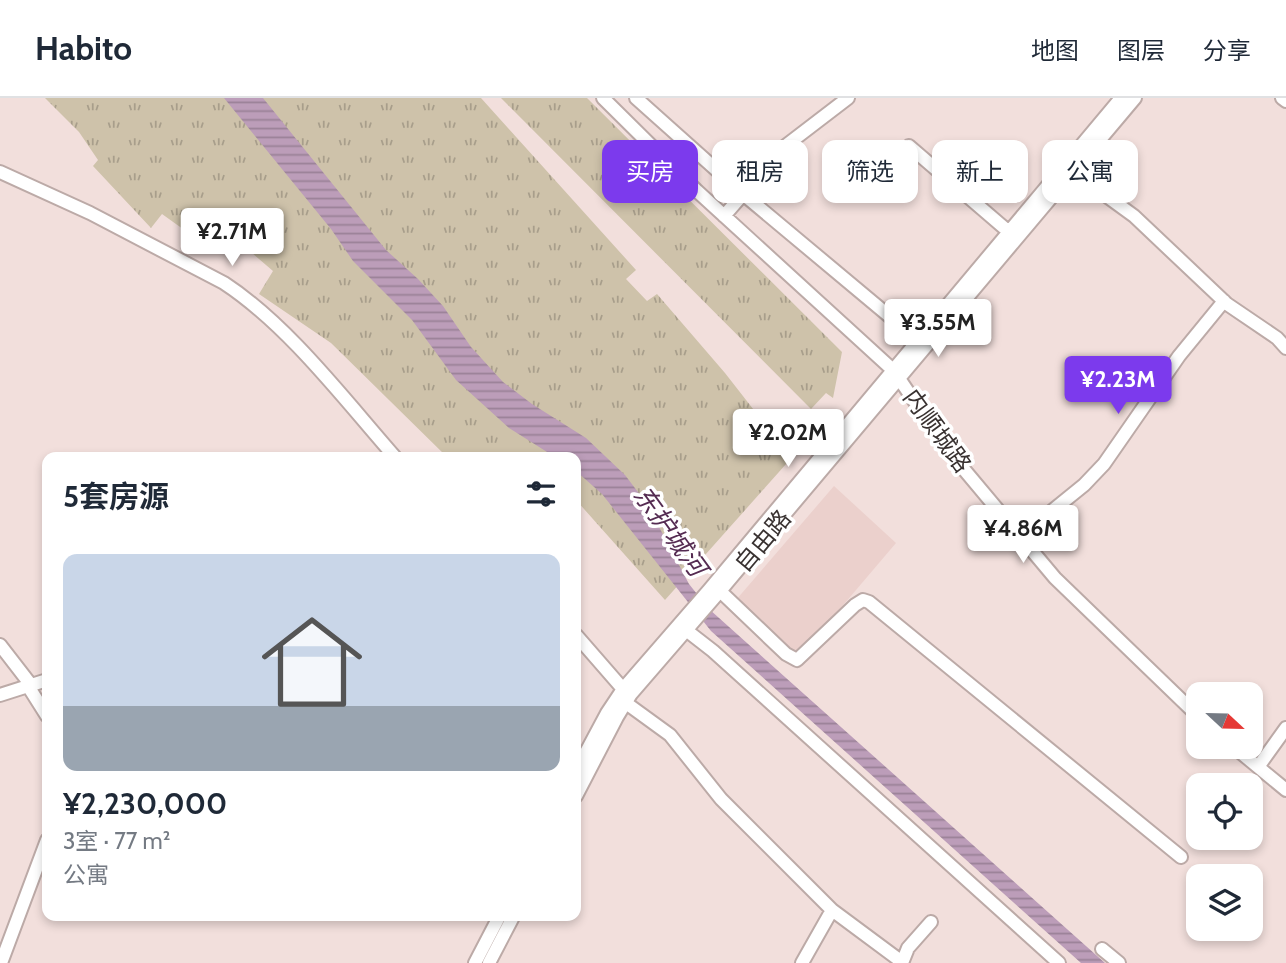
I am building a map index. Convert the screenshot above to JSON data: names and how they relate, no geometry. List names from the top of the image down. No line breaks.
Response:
{"streets":{"street":["内顺城路","自由路"]},"crossings":[["内顺城路","自由路"]],"water":["东护城河"],"north":"right","page":{"header":"Habito","nav":["地图","图层","分享"],"chip":["买房","租房","筛选","新上","公寓"],"price":["¥2.71M","¥3.55M","¥2.23M","¥2.02M","¥4.86M"],"heading":"5套房源","list":[{"name":"¥2,230,000","note":"3室 · 77 m² · 公寓"}]}}
